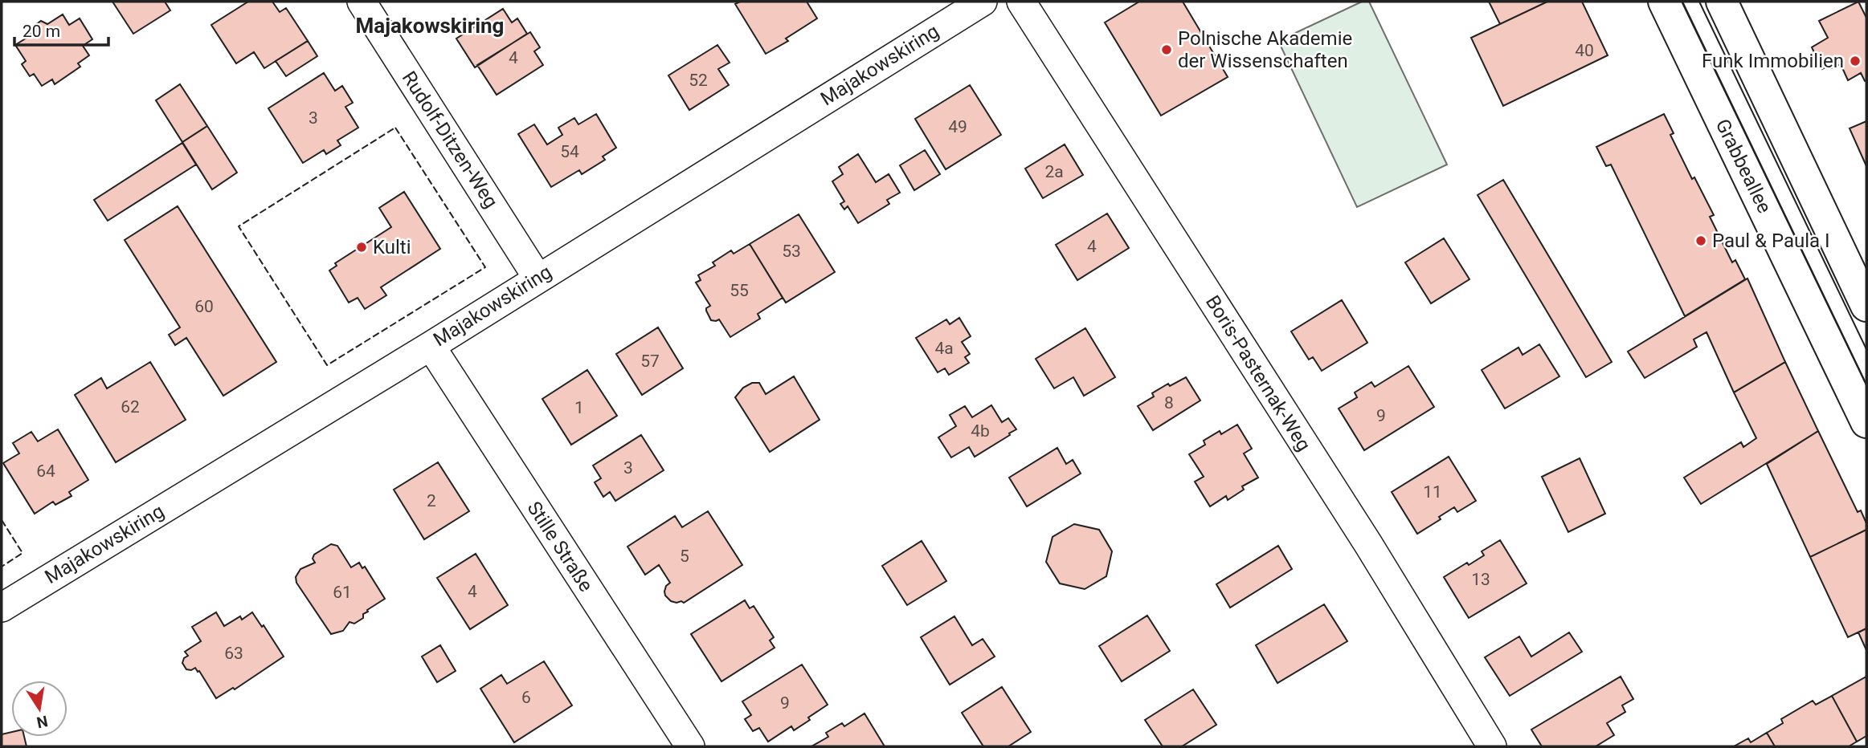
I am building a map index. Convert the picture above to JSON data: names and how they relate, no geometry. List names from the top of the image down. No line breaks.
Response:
{"streets":{"main road":["Grabbeallee"],"street":["Majakowskiring","Rudolf-Ditzen-Weg","Boris-Pasternak-Weg","Stille Straße"]},"crossings":[["Majakowskiring","Rudolf-Ditzen-Weg"],["Majakowskiring","Stille Straße"]],"districts":["Majakowskiring"],"places":["Polnische Akademie der Wissenschaften","Funk Immobilien","Paul & Paula I","Kulti"],"house_numbers":["40","4","52","3","49","54","2a","4","53","55","60","4a","57","8","62","1","9","4b","3","64","11","2","5","13","4","61","63","6","9"],"scale_bar":"20 m","north":"bottom"}
